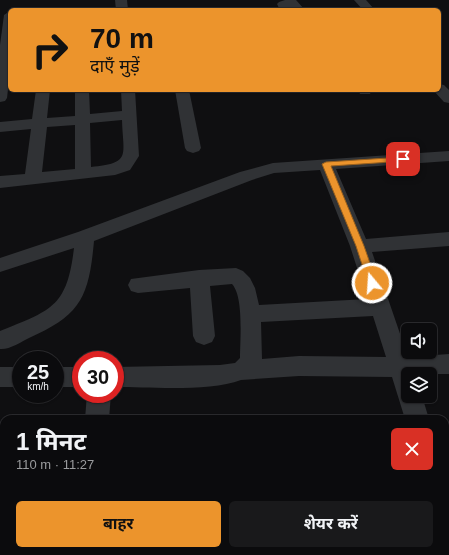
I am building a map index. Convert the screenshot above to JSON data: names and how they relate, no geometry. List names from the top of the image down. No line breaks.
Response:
{"page":{"turn":["70 m","दाएँ मुड़ें"],"speed":"25 km/h","limit":"30","heading":["1 मिनट","110 m · 11:27"],"buttons":["बाहर","शेयर करें"]}}
